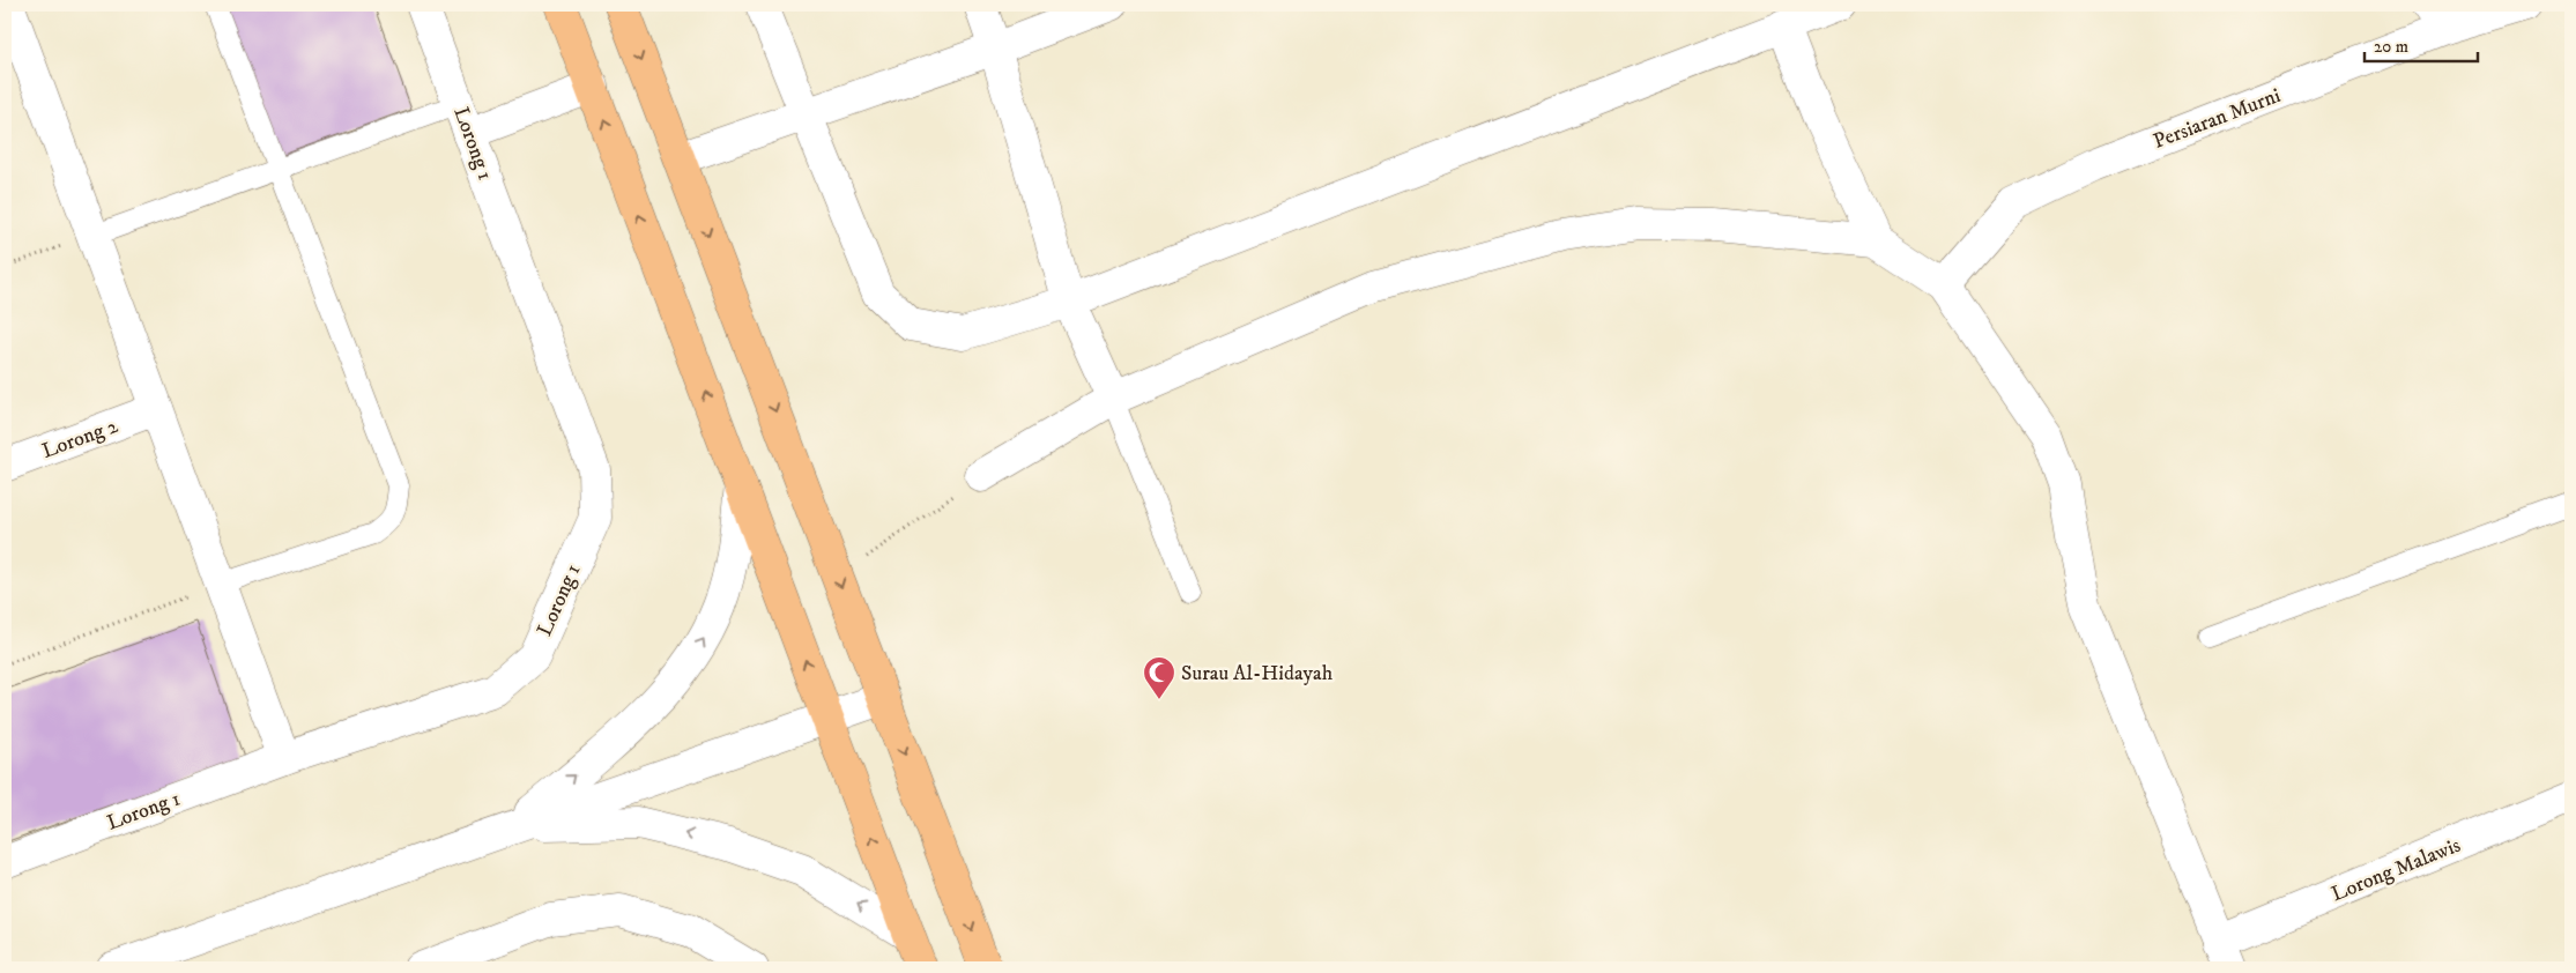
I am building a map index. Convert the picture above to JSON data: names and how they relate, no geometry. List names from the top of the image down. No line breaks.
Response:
{"streets":{"street":["Persiaran Murni","Lorong 1","Lorong 2","Lorong Malawis"]},"places":{"mosque":["Surau Al-Hidayah"]},"scale_bar":"20 m"}
